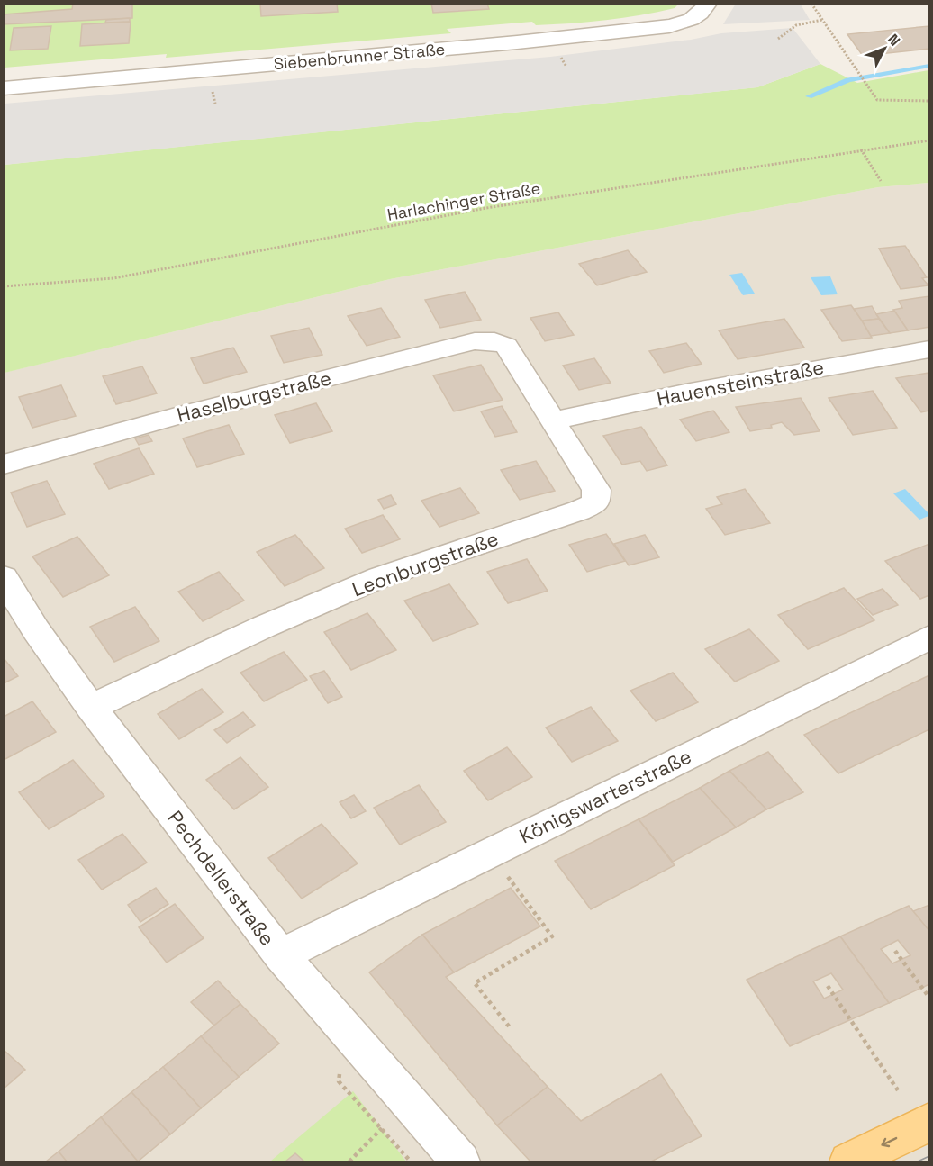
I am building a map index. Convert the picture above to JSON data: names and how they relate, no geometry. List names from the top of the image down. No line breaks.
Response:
{"streets":{"street":["Siebenbrunner Straße","Hauensteinstraße","Haselburgstraße","Leonburgstraße","Königswarterstraße","Pechdellerstraße"],"path":["Harlachinger Straße"]},"crossings":[["Hauensteinstraße","Leonburgstraße"],["Haselburgstraße","Leonburgstraße"],["Leonburgstraße","Pechdellerstraße"],["Königswarterstraße","Pechdellerstraße"]],"north":"top right"}
